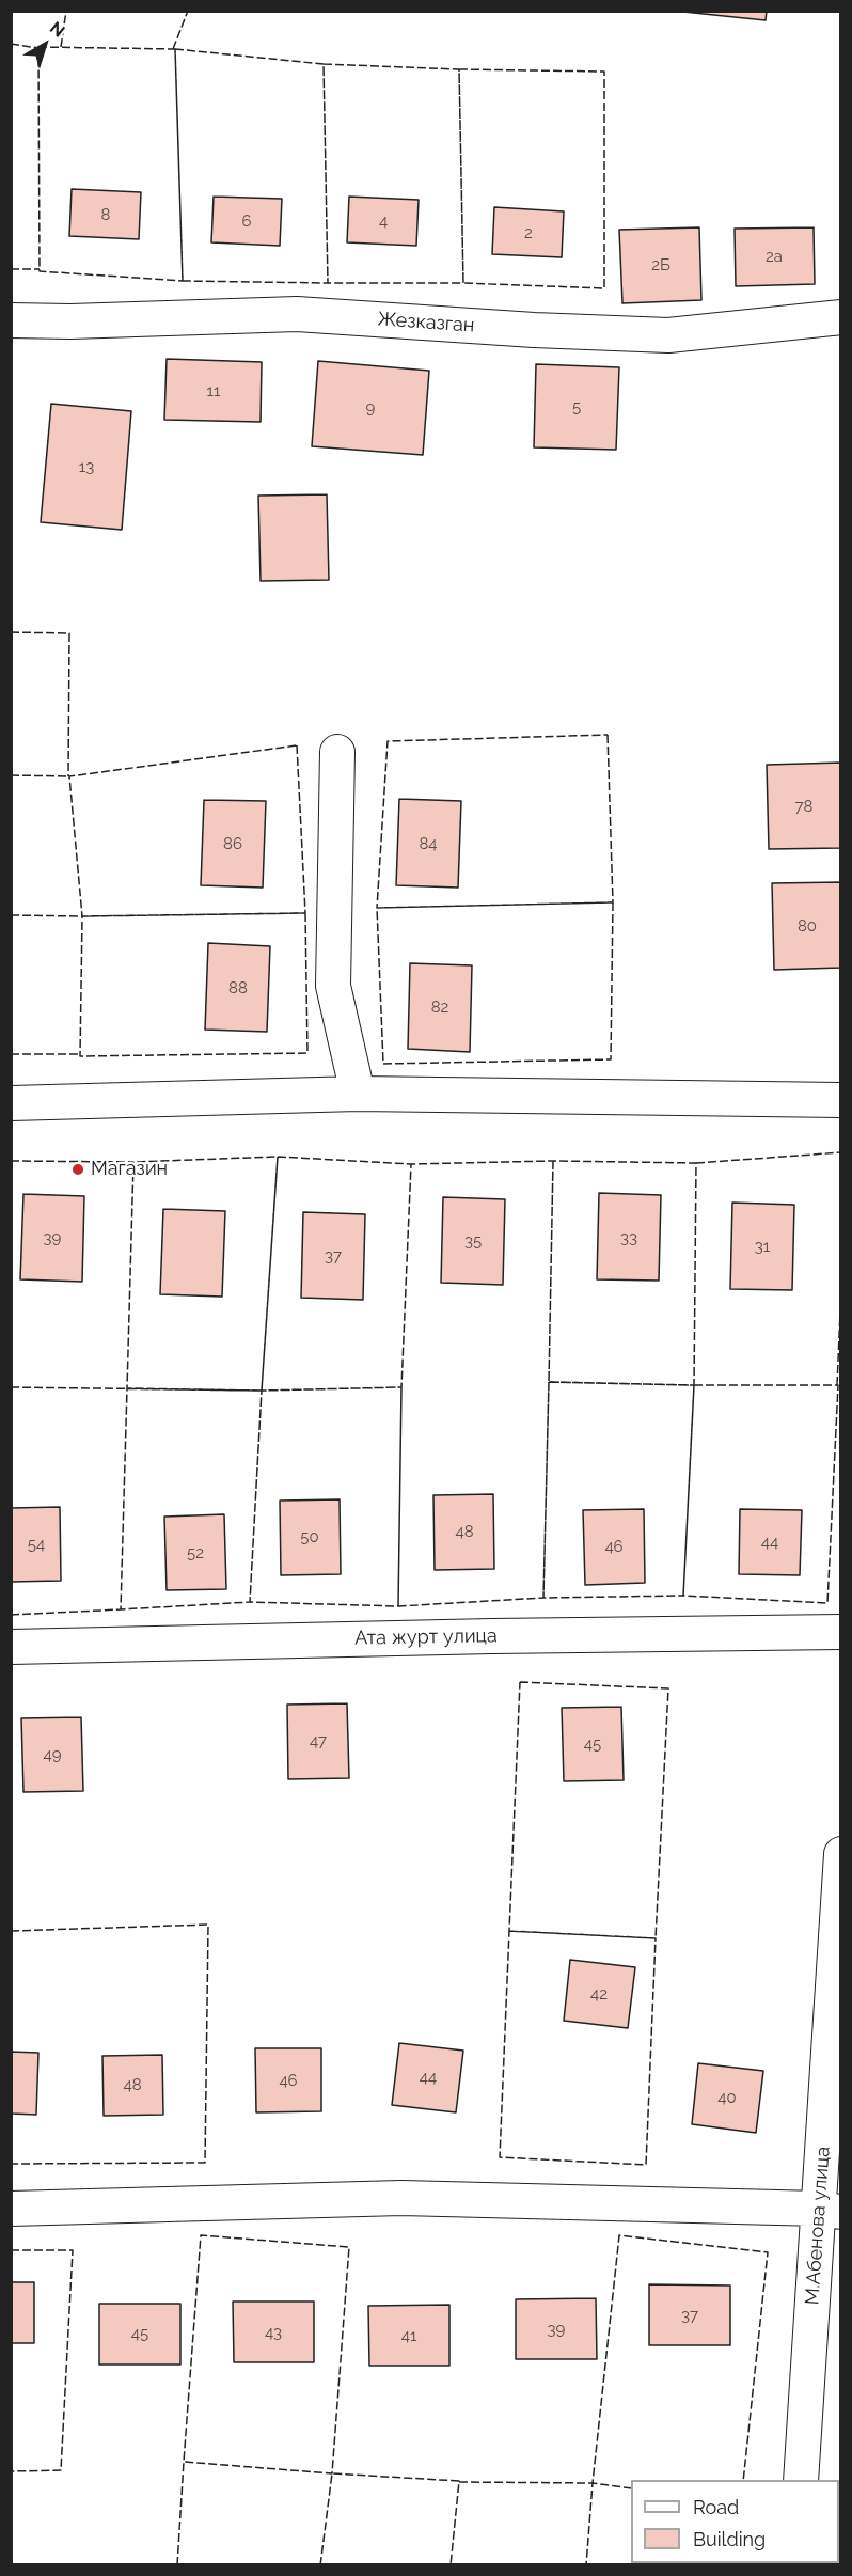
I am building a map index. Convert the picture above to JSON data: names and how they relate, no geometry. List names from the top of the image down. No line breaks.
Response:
{"streets":{"street":["Жезказган","Ата журт улица","М.Абенова улица"]},"places":["Магазин"],"house_numbers":["8","6","4","2","2а","2Б","11","5","9","13","78","86","84","80","88","82","39","33","35","31","37","48","50","44","54","46","52","47","45","49","42","44","46","48","40","37","39","43","45","41"],"legend":["Road","Building"],"north":"top right"}
